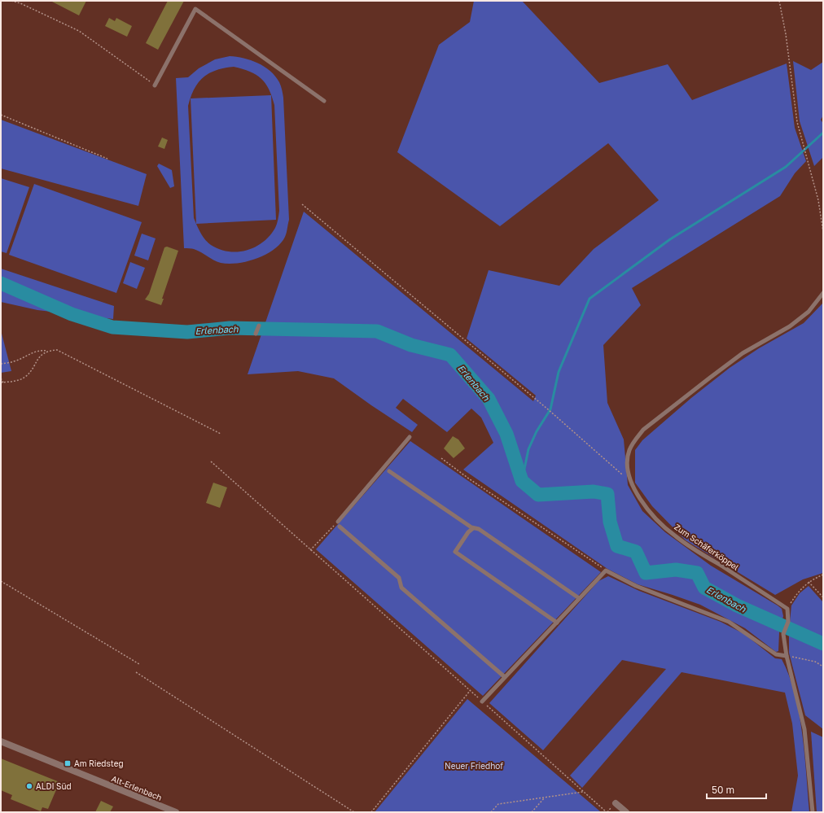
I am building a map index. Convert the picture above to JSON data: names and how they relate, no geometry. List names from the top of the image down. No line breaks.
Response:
{"streets":{"street":["Alt-Erlenbach"],"lane":["Zum Schäferköppel"]},"water":["Erlenbach"],"parks":["Neuer Friedhof"],"places":{"transit":["Am Riedsteg"],"other":["ALDI Süd"]},"scale_bar":"50 m"}
